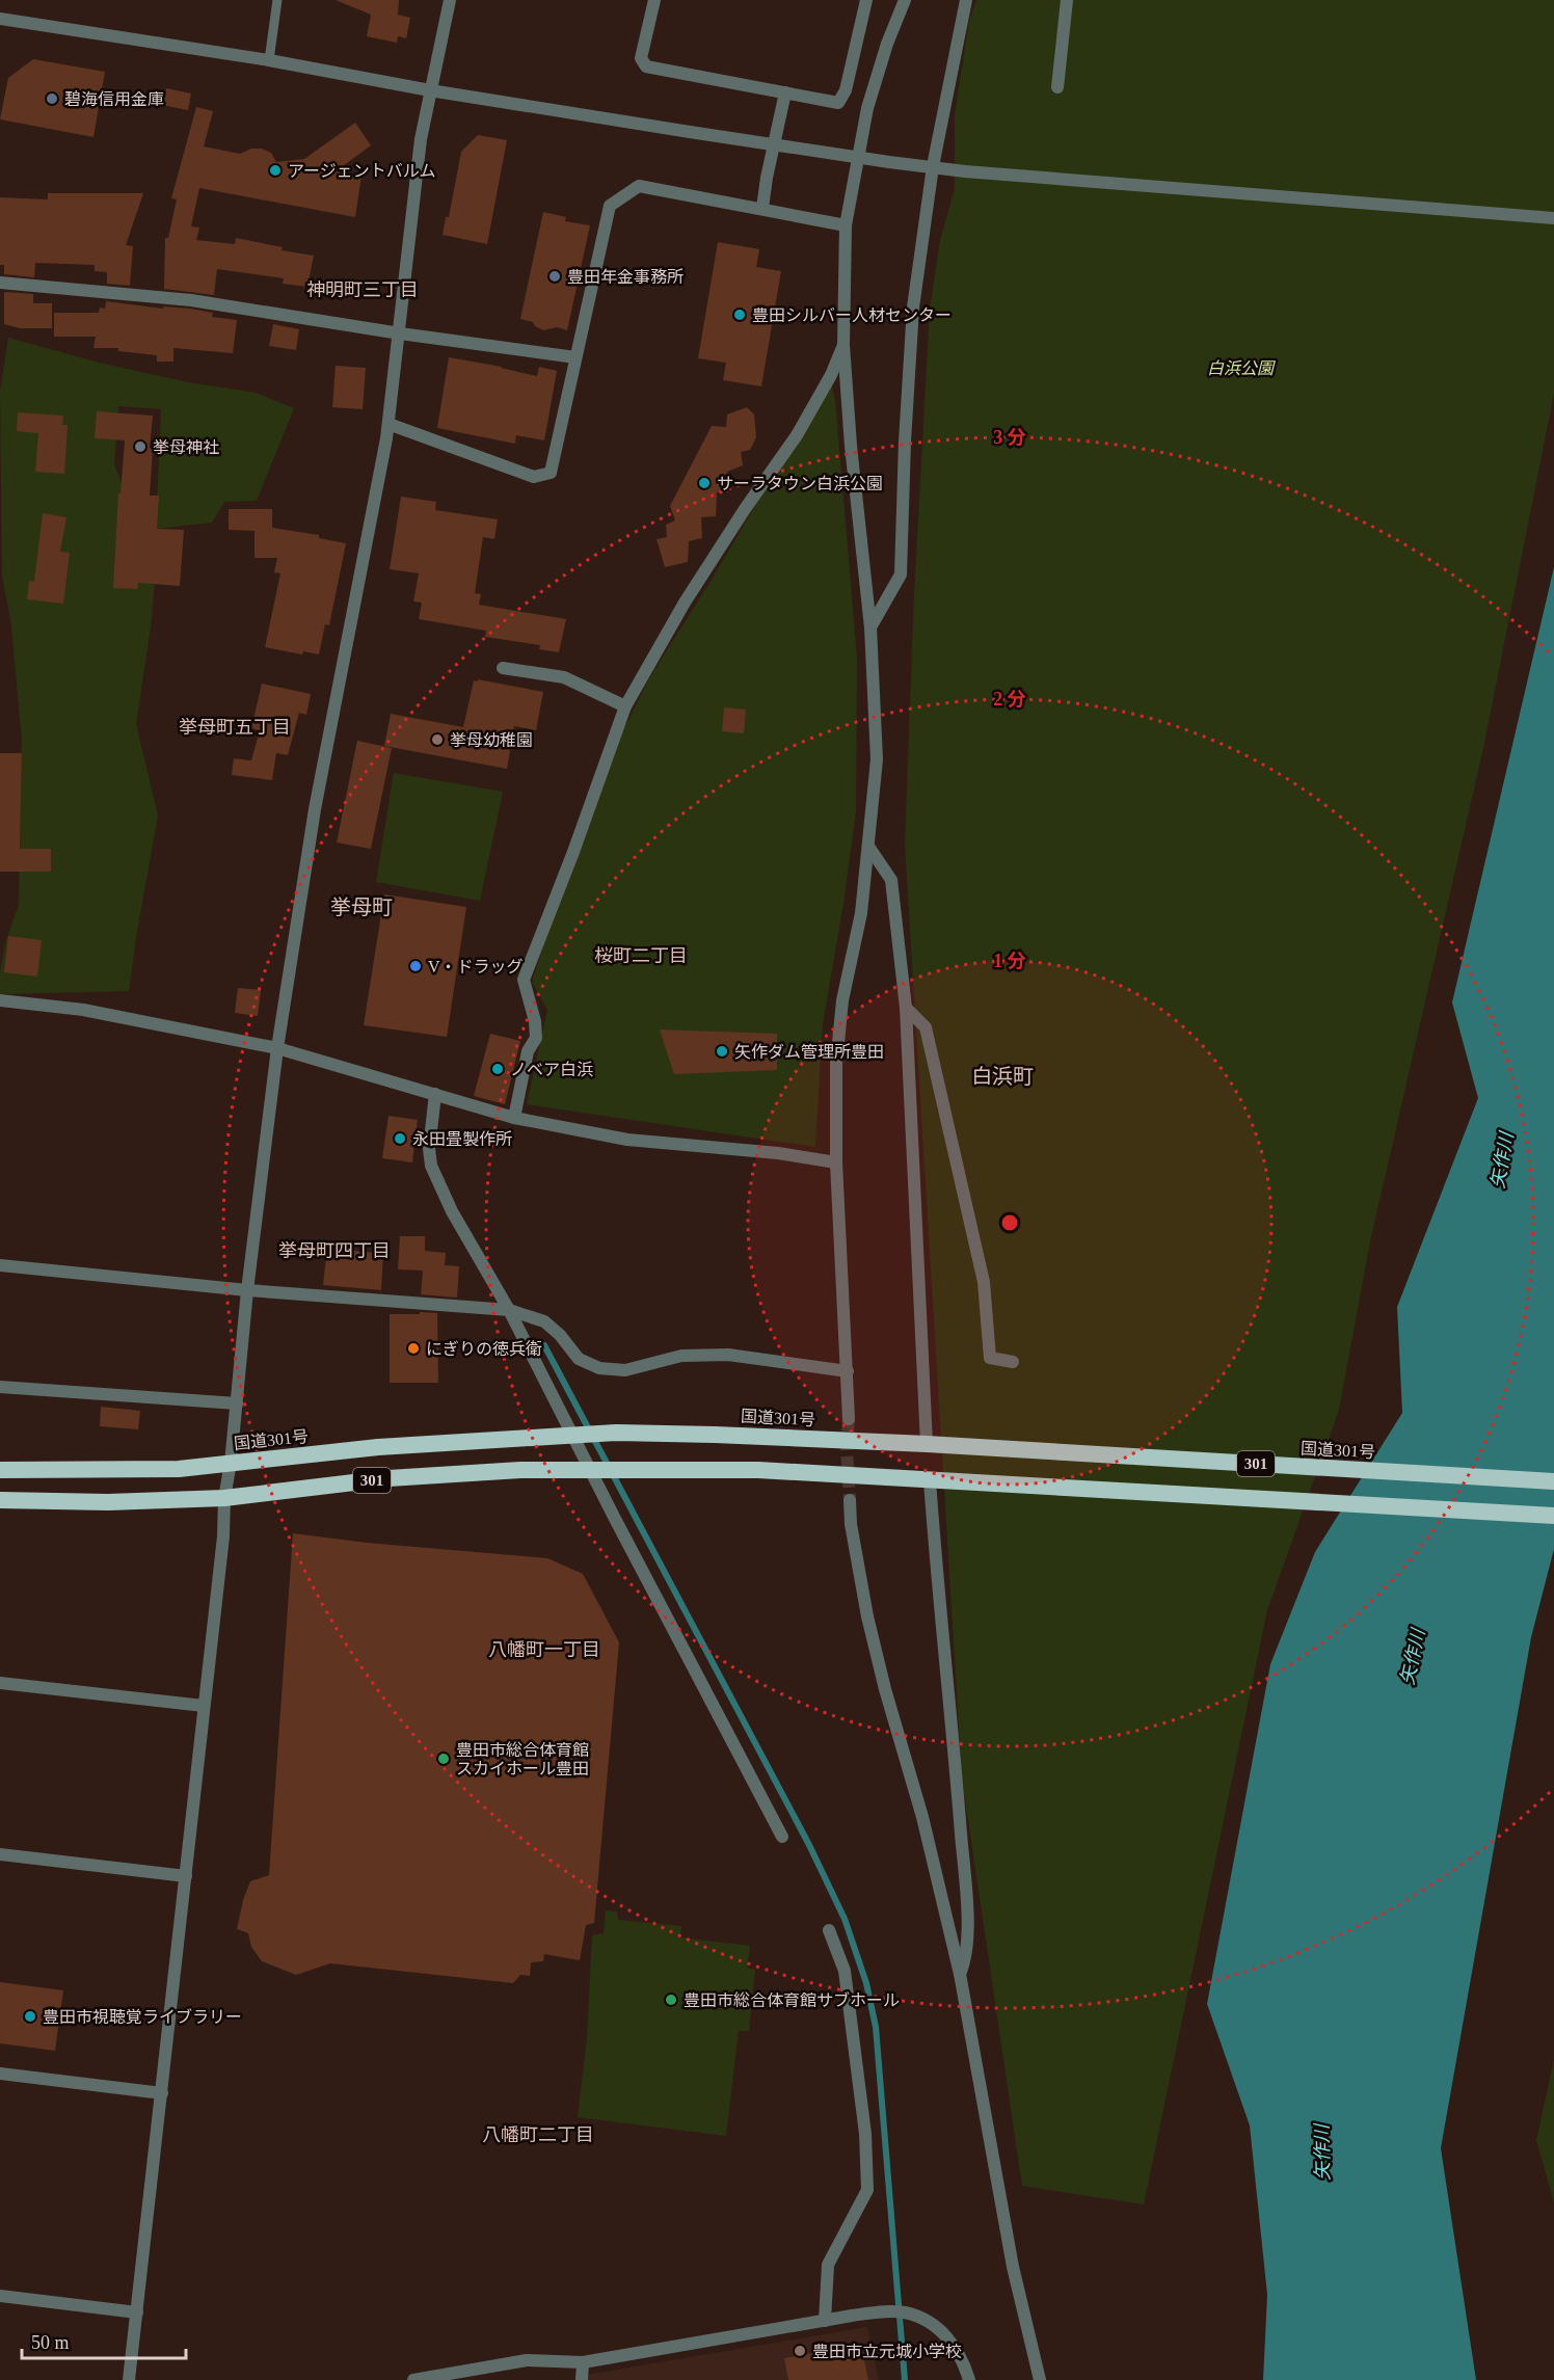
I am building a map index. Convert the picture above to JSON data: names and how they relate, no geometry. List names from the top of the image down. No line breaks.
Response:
{"streets":{"highway":["国道301号","301"]},"districts":["神明町三丁目","挙母町五丁目","挙母町","桜町二丁目","白浜町","挙母町四丁目","八幡町一丁目","八幡町二丁目"],"water":["矢作川"],"parks":["白浜公園"],"places":["碧海信用金庫","アージェントバルム","豊田年金事務所","豊田シルバー人材センター","挙母神社","サーラタウン白浜公園","挙母幼稚園","V・ドラッグ","矢作ダム管理所豊田","ノベア白浜","永田畳製作所","にぎりの徳兵衛","豊田市総合体育館 スカイホール豊田","豊田市総合体育館サブホール","豊田市視聴覚ライブラリー","豊田市立元城小学校"],"scale_bar":"50 m","rings":["3 分","2 分","1 分"]}
